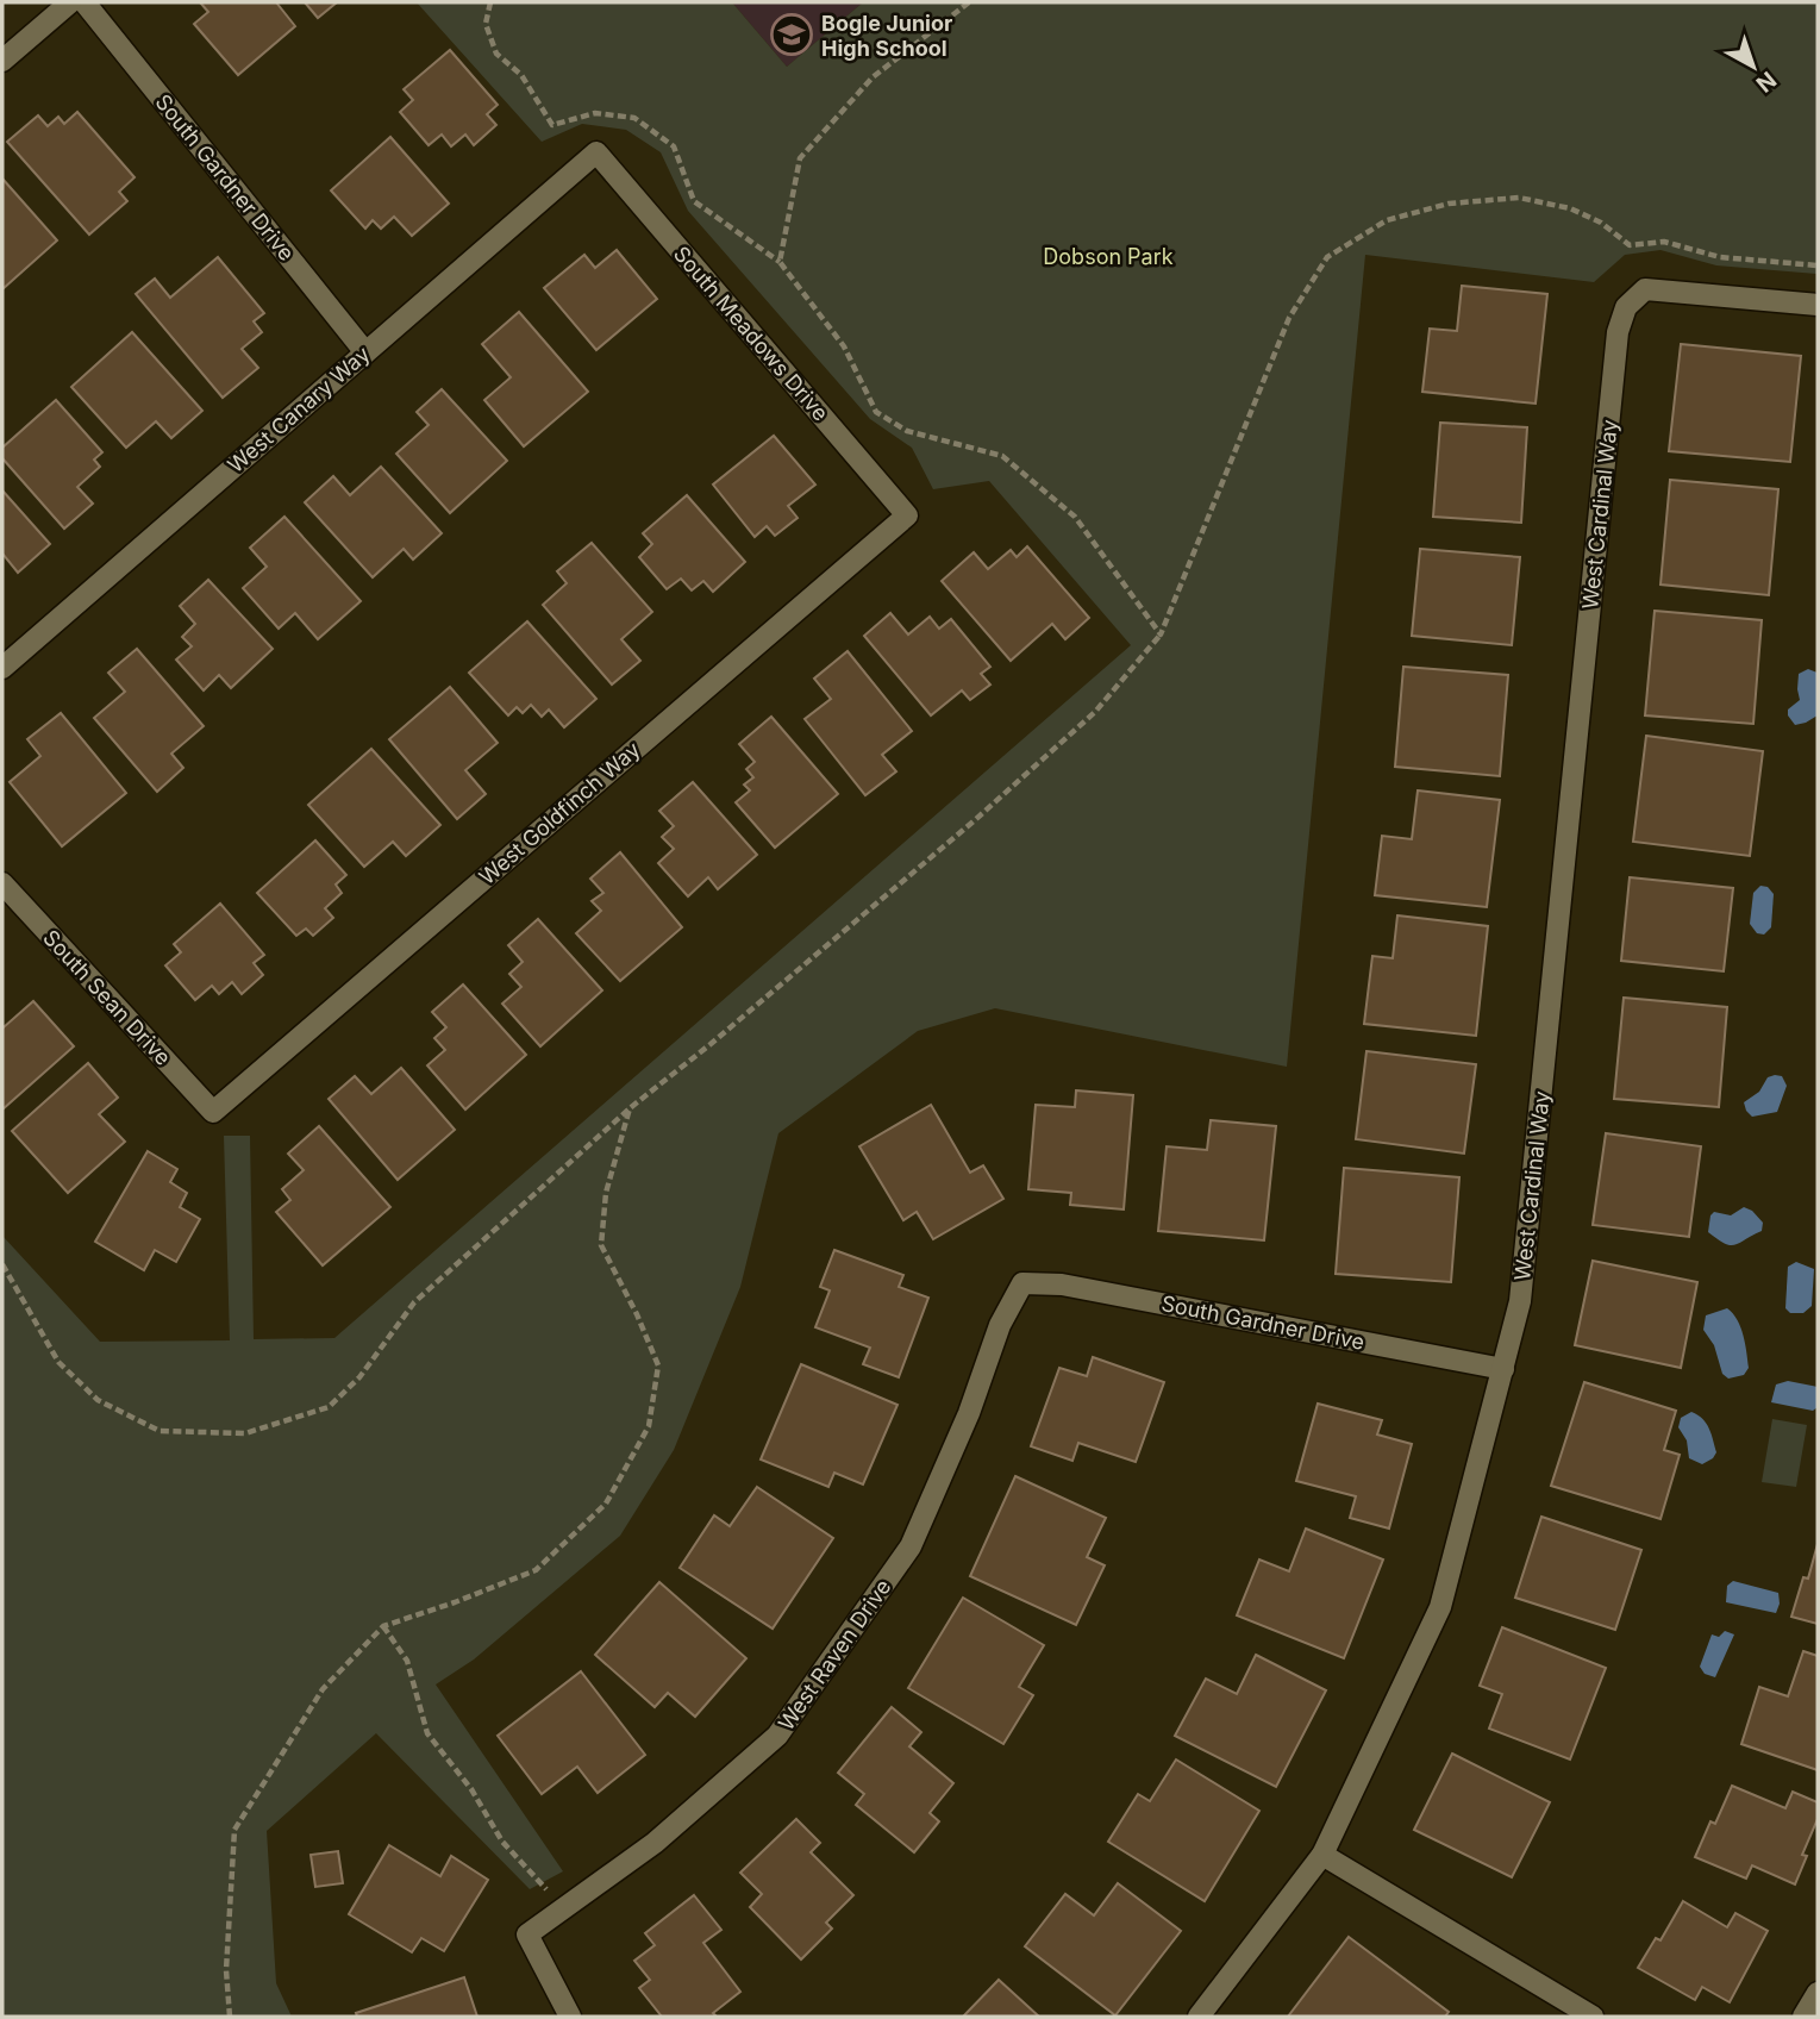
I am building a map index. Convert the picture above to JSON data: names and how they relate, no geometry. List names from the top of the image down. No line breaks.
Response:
{"streets":{"street":["South Gardner Drive","South Meadows Drive","West Canary Way","West Cardinal Way","West Goldfinch Way","South Sean Drive","West Raven Drive"]},"crossings":[["South Gardner Drive","West Canary Way"],["South Gardner Drive","West Cardinal Way"],["South Gardner Drive","West Raven Drive"],["South Meadows Drive","West Canary Way"],["South Meadows Drive","West Goldfinch Way"],["West Goldfinch Way","South Sean Drive"]],"parks":["Dobson Park"],"places":{"school or university":["Bogle Junior High School"]},"north":"bottom right"}
